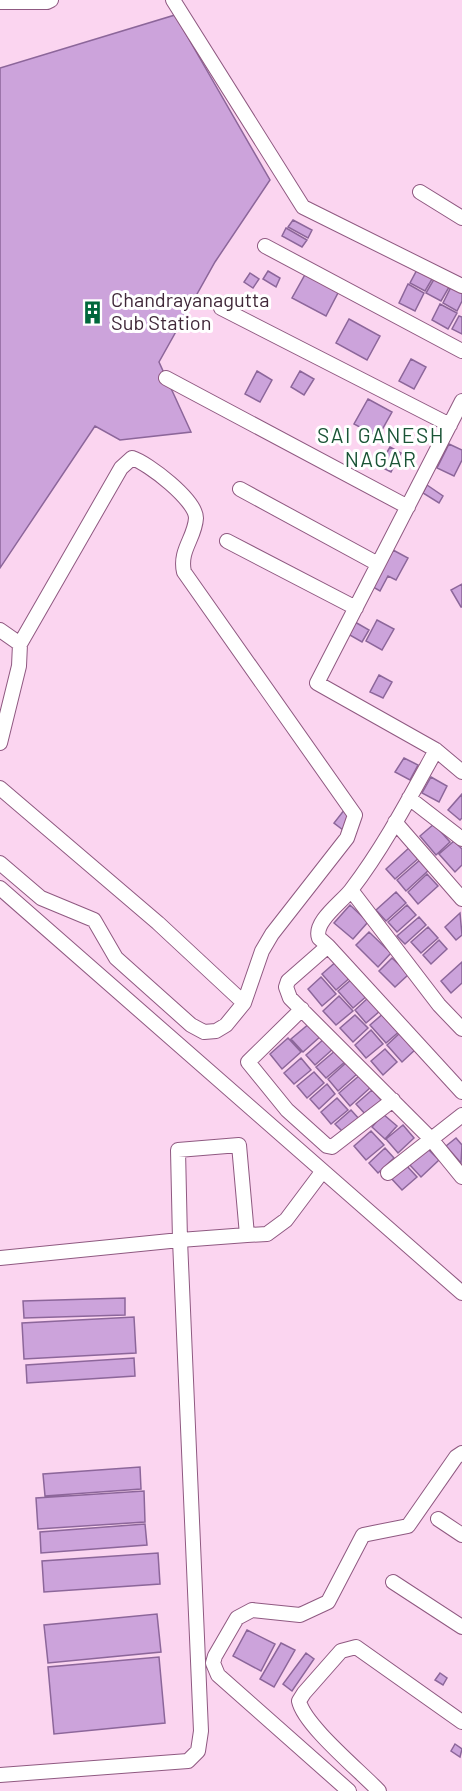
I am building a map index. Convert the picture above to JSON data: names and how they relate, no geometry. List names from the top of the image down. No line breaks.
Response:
{"districts":["SAI GANESH NAGAR"],"places":{"building":["Chandrayanagutta Sub Station"]}}
